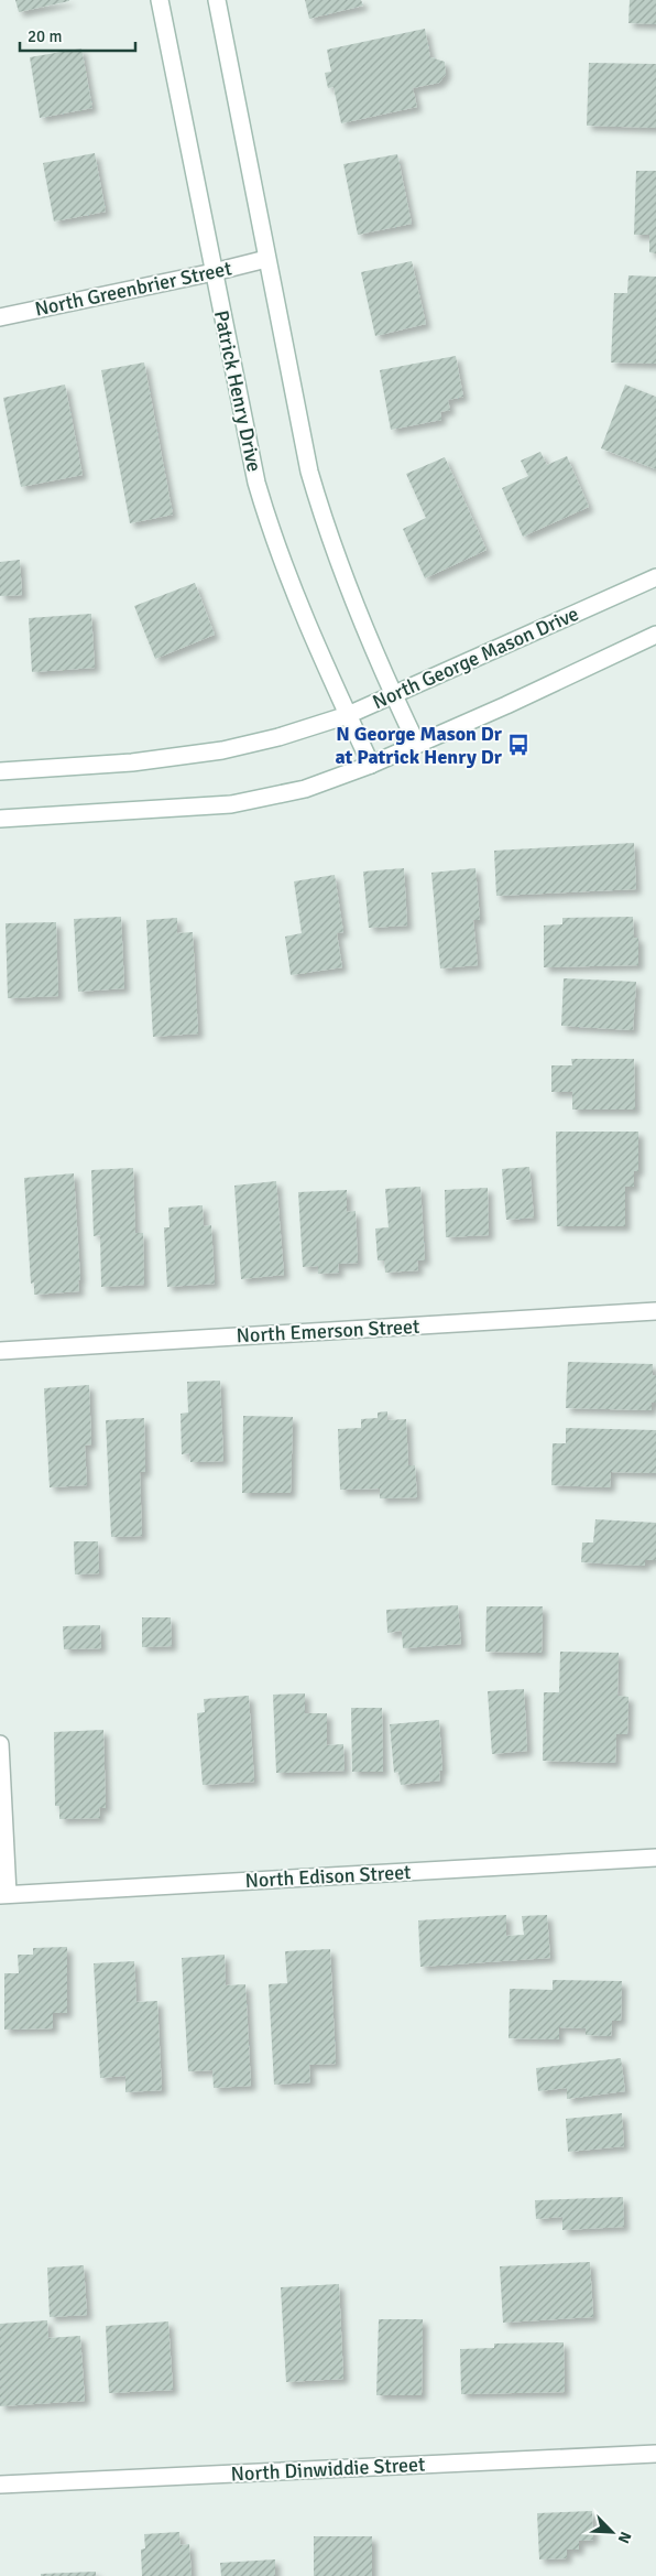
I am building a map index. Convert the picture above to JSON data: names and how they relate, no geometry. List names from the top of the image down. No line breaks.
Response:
{"streets":{"street":["North Greenbrier Street","Patrick Henry Drive","North George Mason Drive","North Emerson Street","North Edison Street","North Dinwiddie Street"]},"crossings":[["North Greenbrier Street","Patrick Henry Drive"],["Patrick Henry Drive","North George Mason Drive"]],"places":{"bus stop":["N George Mason Dr at Patrick Henry Dr"]},"scale_bar":"20 m","north":"bottom right"}
